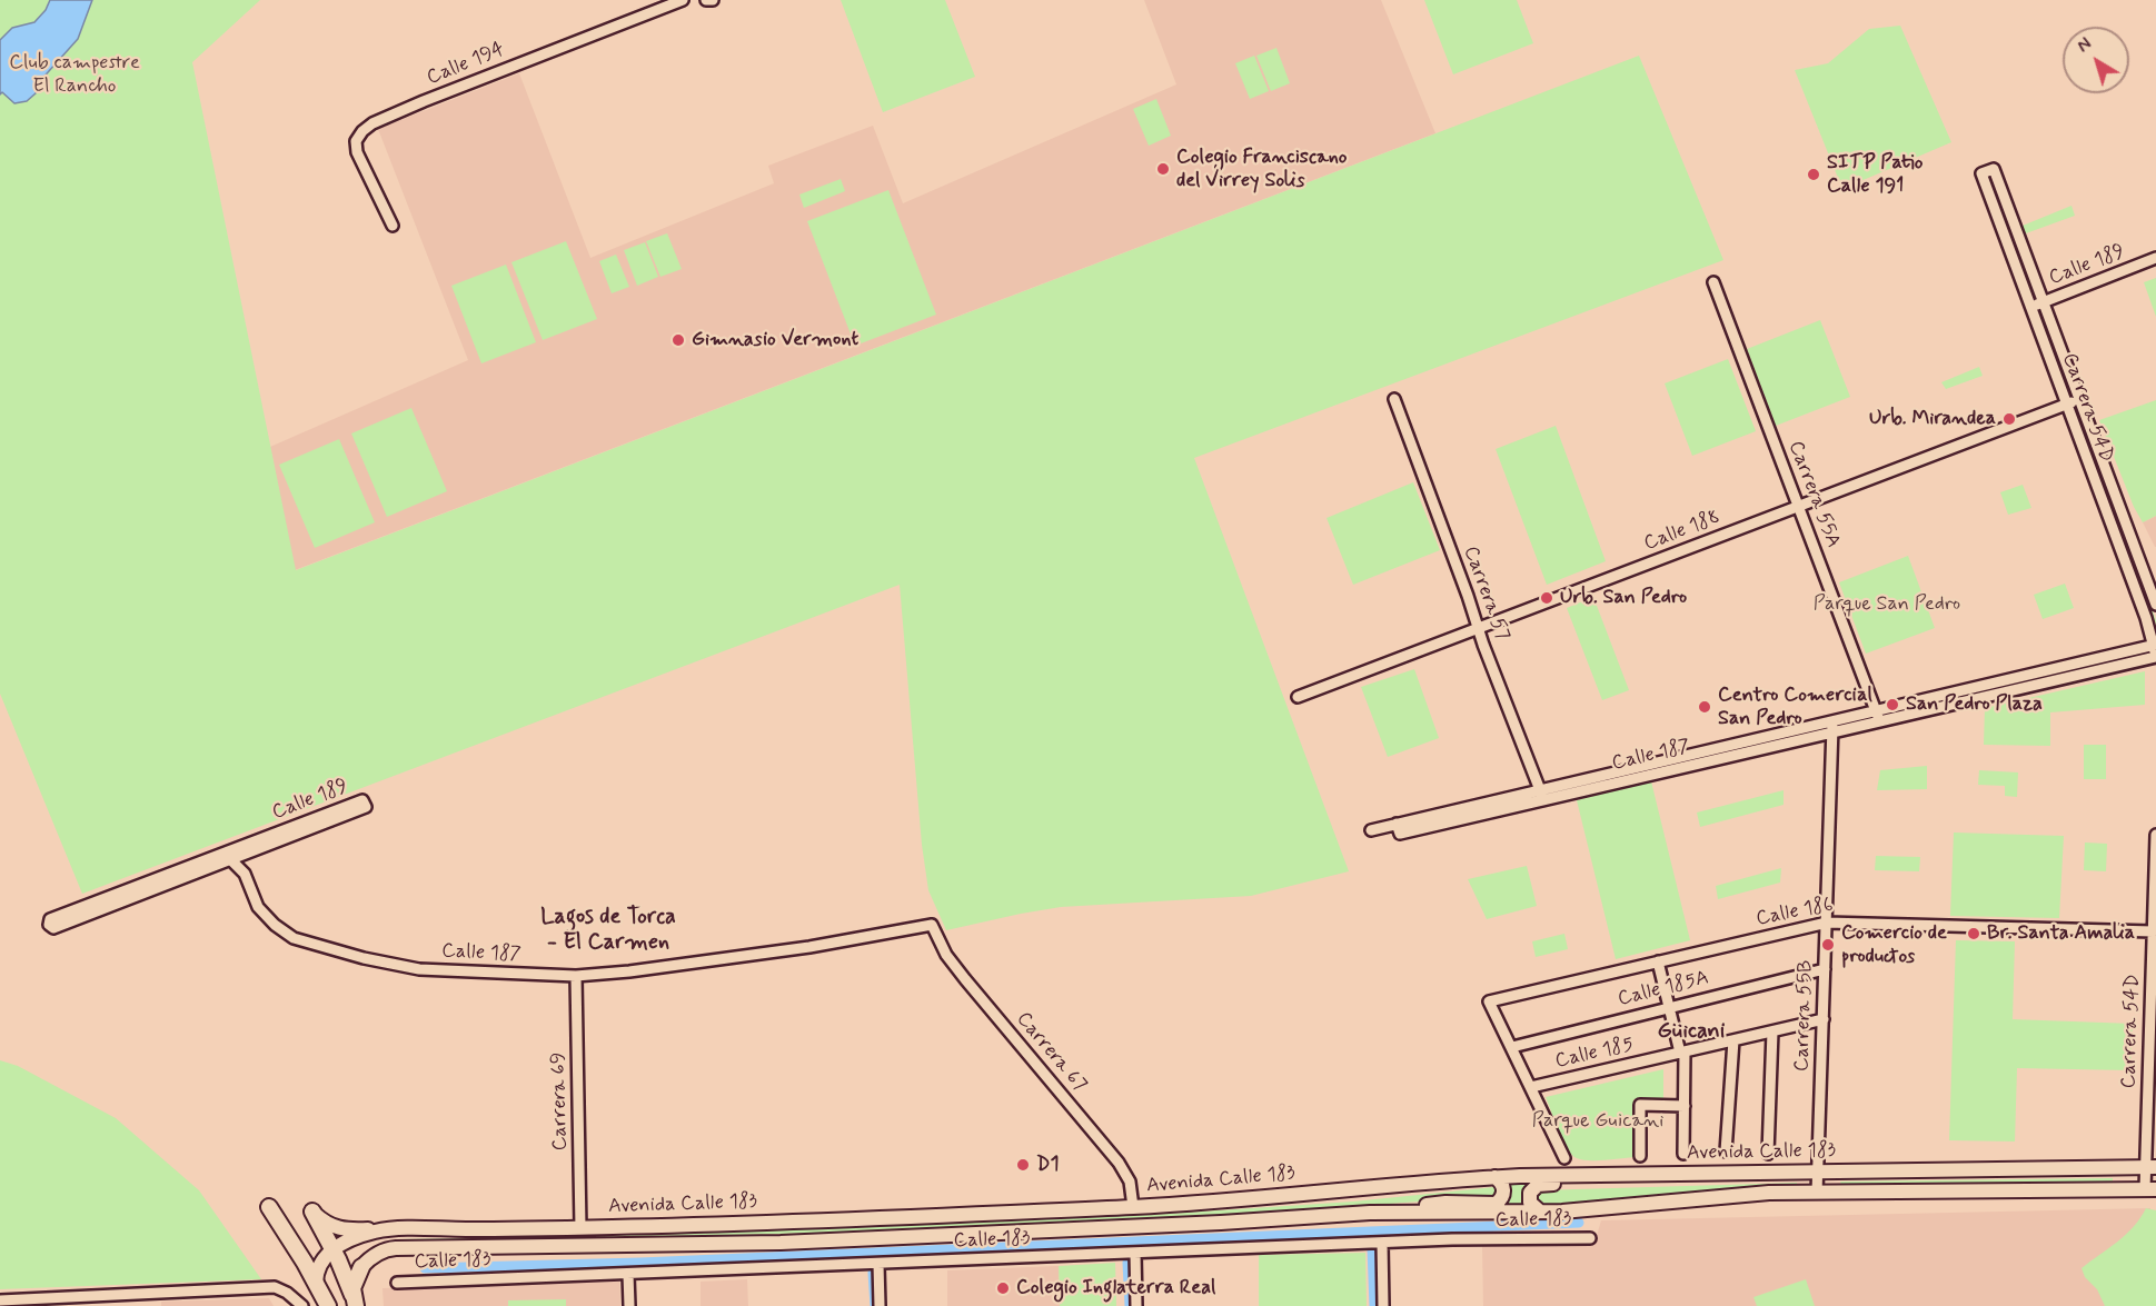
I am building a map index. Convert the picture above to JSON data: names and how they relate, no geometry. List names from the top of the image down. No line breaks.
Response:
{"streets":{"main road":["Avenida Calle 183"],"street":["Calle 194","Calle 189","Carrera 54D","Carrera 55A","Calle 188","Carrera 57","Calle 187","Calle 186","Calle 185A","Carrera 55B","Carrera 67","Calle 185","Carrera 69","Calle 183"]},"crossings":[["Calle 189","Carrera 54D"],["Calle 189","Calle 187"],["Carrera 54D","Calle 188"],["Carrera 54D","Calle 187"],["Carrera 54D","Calle 186"],["Carrera 54D","Avenida Calle 183"],["Carrera 55A","Calle 188"],["Carrera 55A","Calle 187"],["Calle 188","Carrera 57"],["Carrera 57","Calle 187"],["Calle 187","Carrera 55B"],["Calle 187","Carrera 67"],["Calle 187","Carrera 69"],["Calle 186","Calle 185A"],["Calle 186","Carrera 55B"],["Calle 185A","Carrera 55B"],["Carrera 55B","Calle 185"],["Carrera 55B","Avenida Calle 183"],["Carrera 67","Avenida Calle 183"],["Carrera 69","Avenida Calle 183"]],"districts":["Lagos de Torca - El Carmen","Güicani"],"parks":["Club campestre El Rancho","Parque San Pedro","Parque Guicani"],"places":["Colegio Franciscano del Virrey Solis","SITP Patio Calle 191","Gimnasio Vermont","Urb. Mirandea","Urb. San Pedro","San Pedro Plaza","Centro Comercial San Pedro","Br. Santa Amalia","Comercio de productos","D1","Colegio Inglaterra Real"],"north":"top left"}
